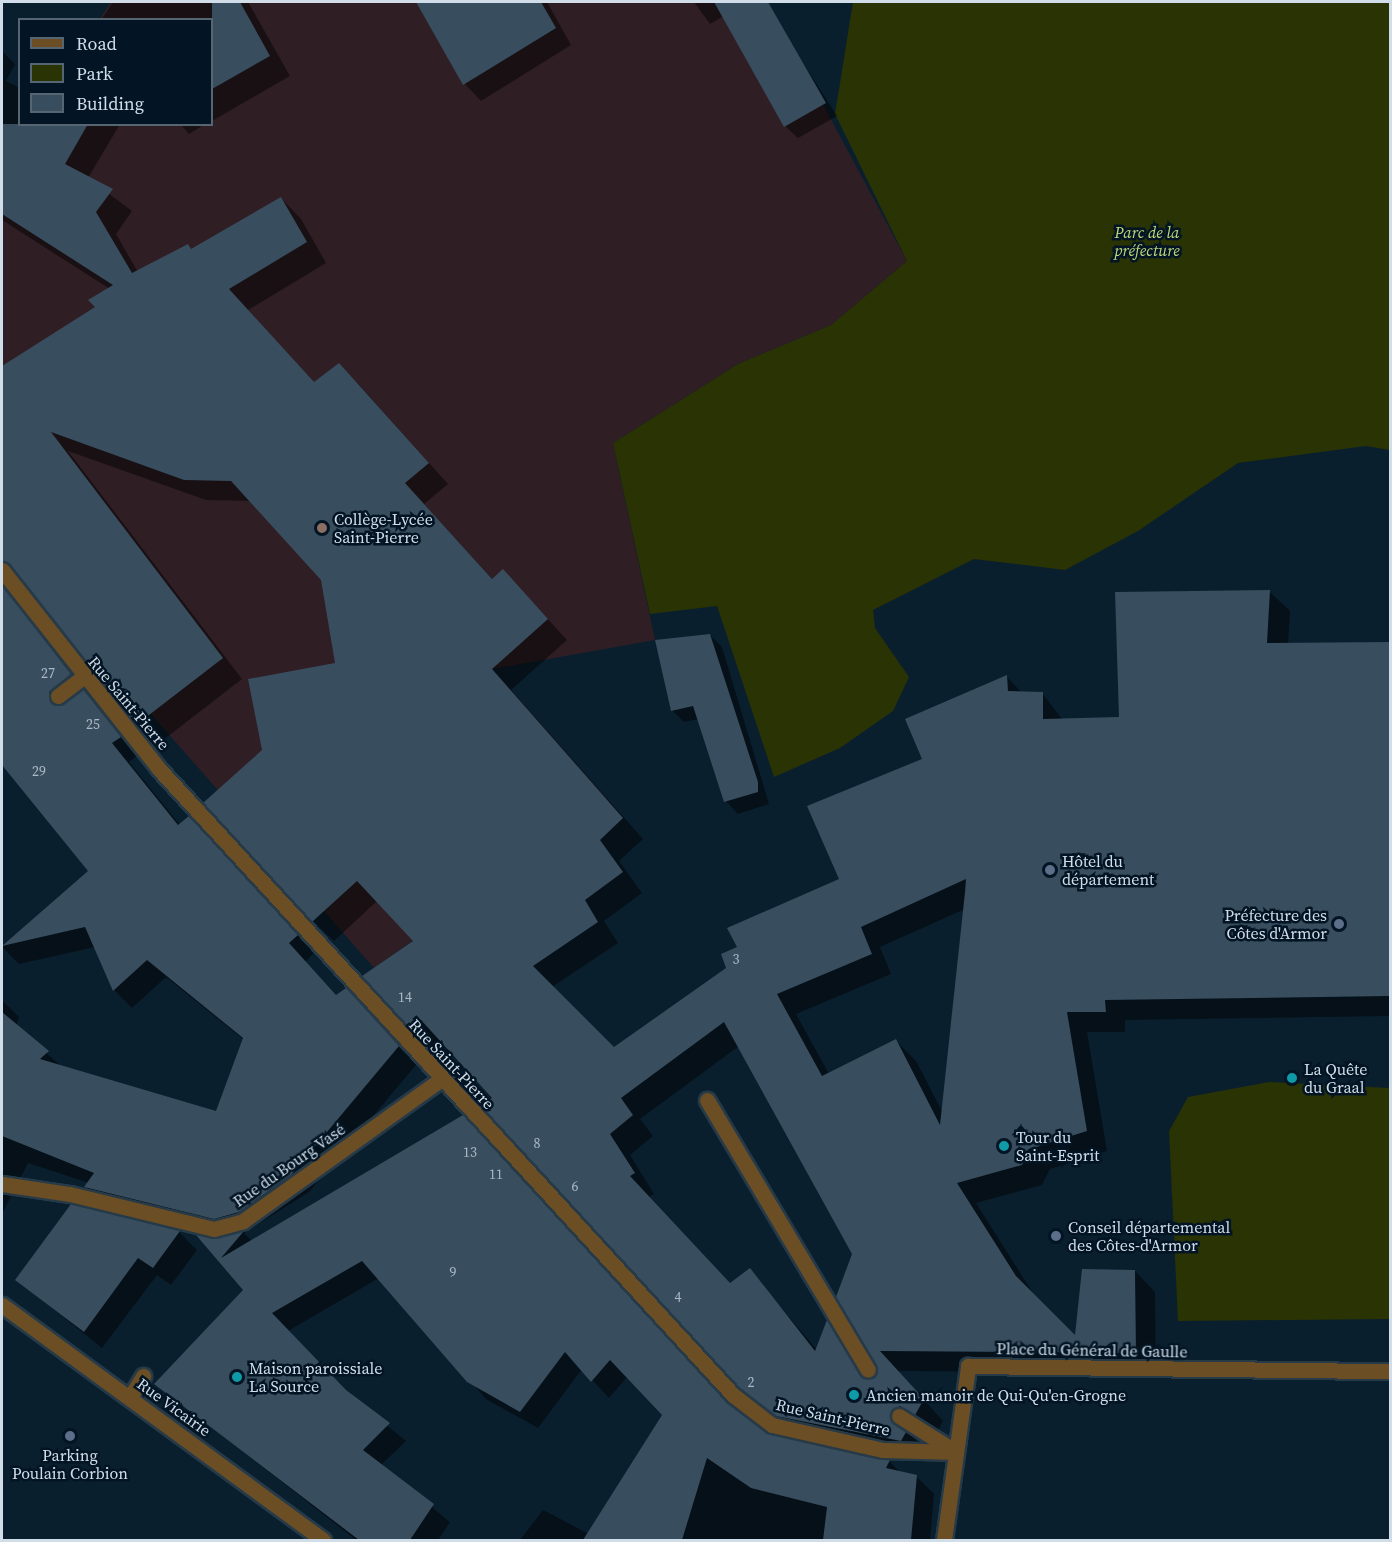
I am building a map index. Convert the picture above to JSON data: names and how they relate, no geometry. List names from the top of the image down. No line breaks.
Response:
{"streets":{"street":["Rue Saint-Pierre","Rue du Bourg Vasé","Place du Général de Gaulle","Rue Vicairie"]},"crossings":[["Rue Saint-Pierre","Rue du Bourg Vasé"],["Rue Saint-Pierre","Place du Général de Gaulle"]],"parks":["Parc de la préfecture"],"places":["Collège-Lycée Saint-Pierre","Hôtel du département","Préfecture des Côtes d'Armor","La Quête du Graal","Tour du Saint-Esprit","Conseil départemental des Côtes-d'Armor","Maison paroissiale La Source","Ancien manoir de Qui-Qu'en-Grogne","Parking Poulain Corbion"],"house_numbers":["27","25","29","3","14","8","13","11","6","9","4","2"],"legend":["Road","Park","Building"]}
